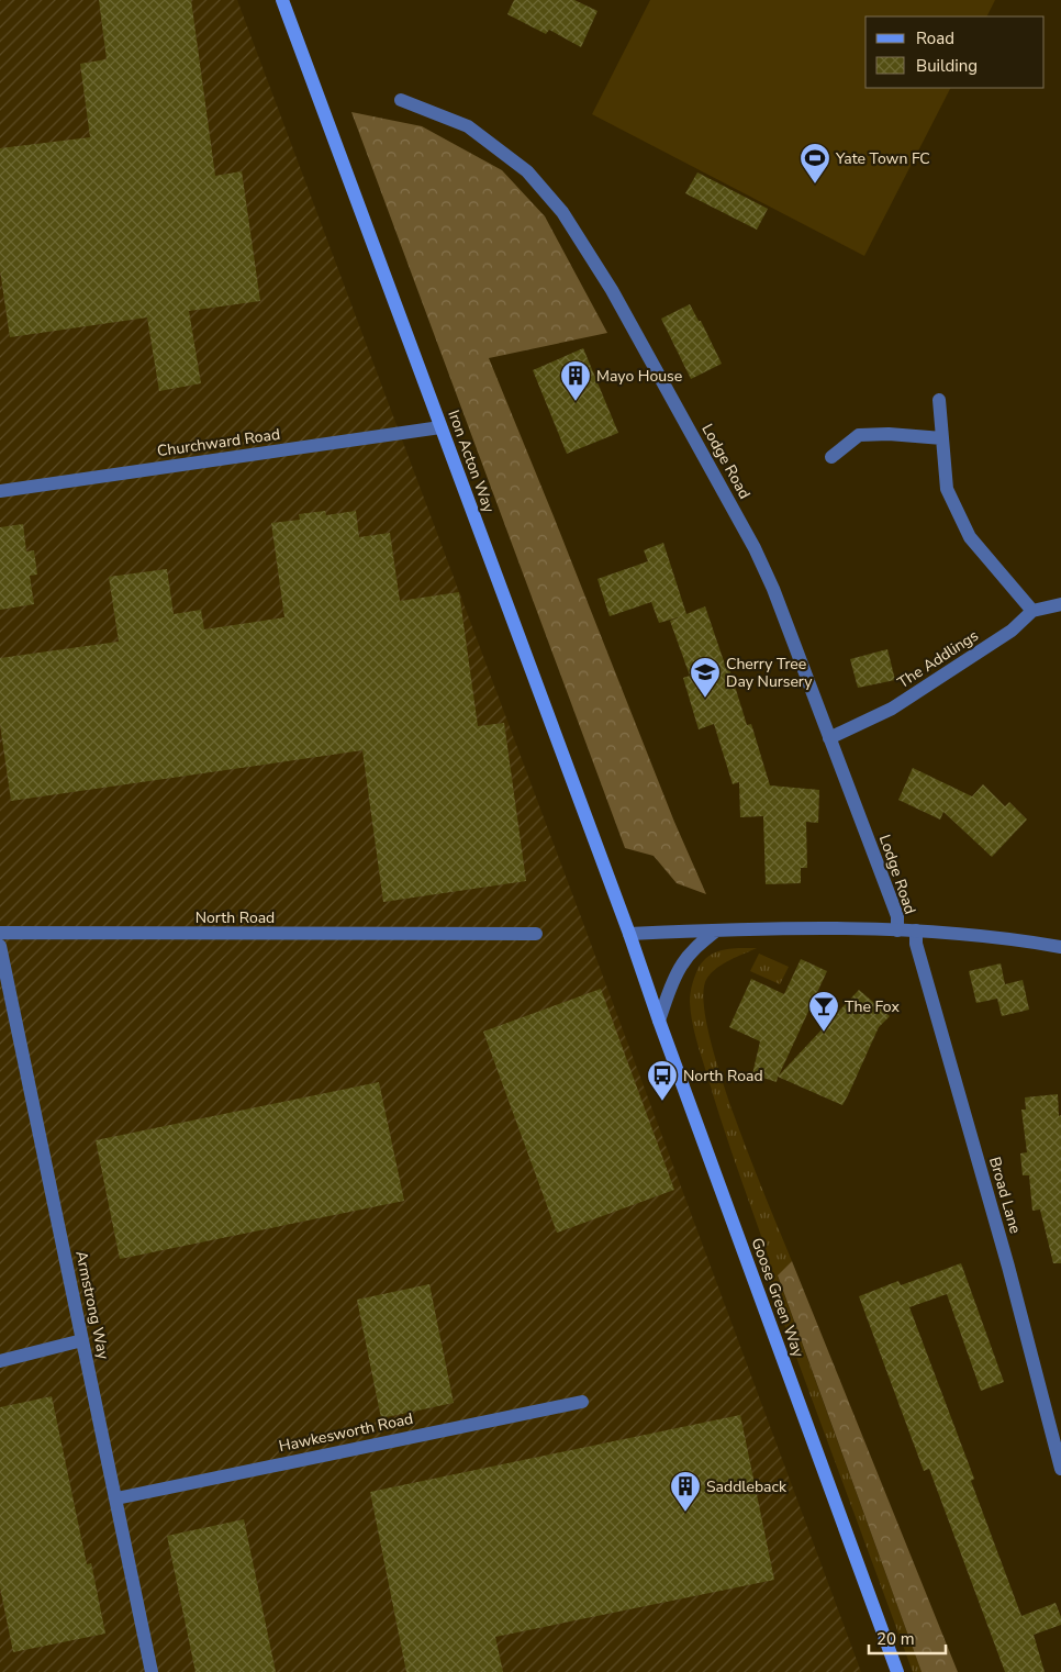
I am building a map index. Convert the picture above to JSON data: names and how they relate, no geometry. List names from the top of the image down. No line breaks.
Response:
{"streets":{"main road":["Iron Acton Way","Goose Green Way"],"street":["Churchward Road","Lodge Road","The Addlings","North Road","Broad Lane","Armstrong Way","Hawkesworth Road"]},"crossings":[["Churchward Road","Iron Acton Way"],["Iron Acton Way","Goose Green Way"],["Lodge Road","The Addlings"],["Armstrong Way","Hawkesworth Road"]],"places":{"sports":["Yate Town FC"],"building":["Mayo House","Saddleback"],"school or university":["Cherry Tree Day Nursery"],"bar":["The Fox"],"bus stop":["North Road"]},"legend":["Road","Building"],"scale_bar":"20 m"}
